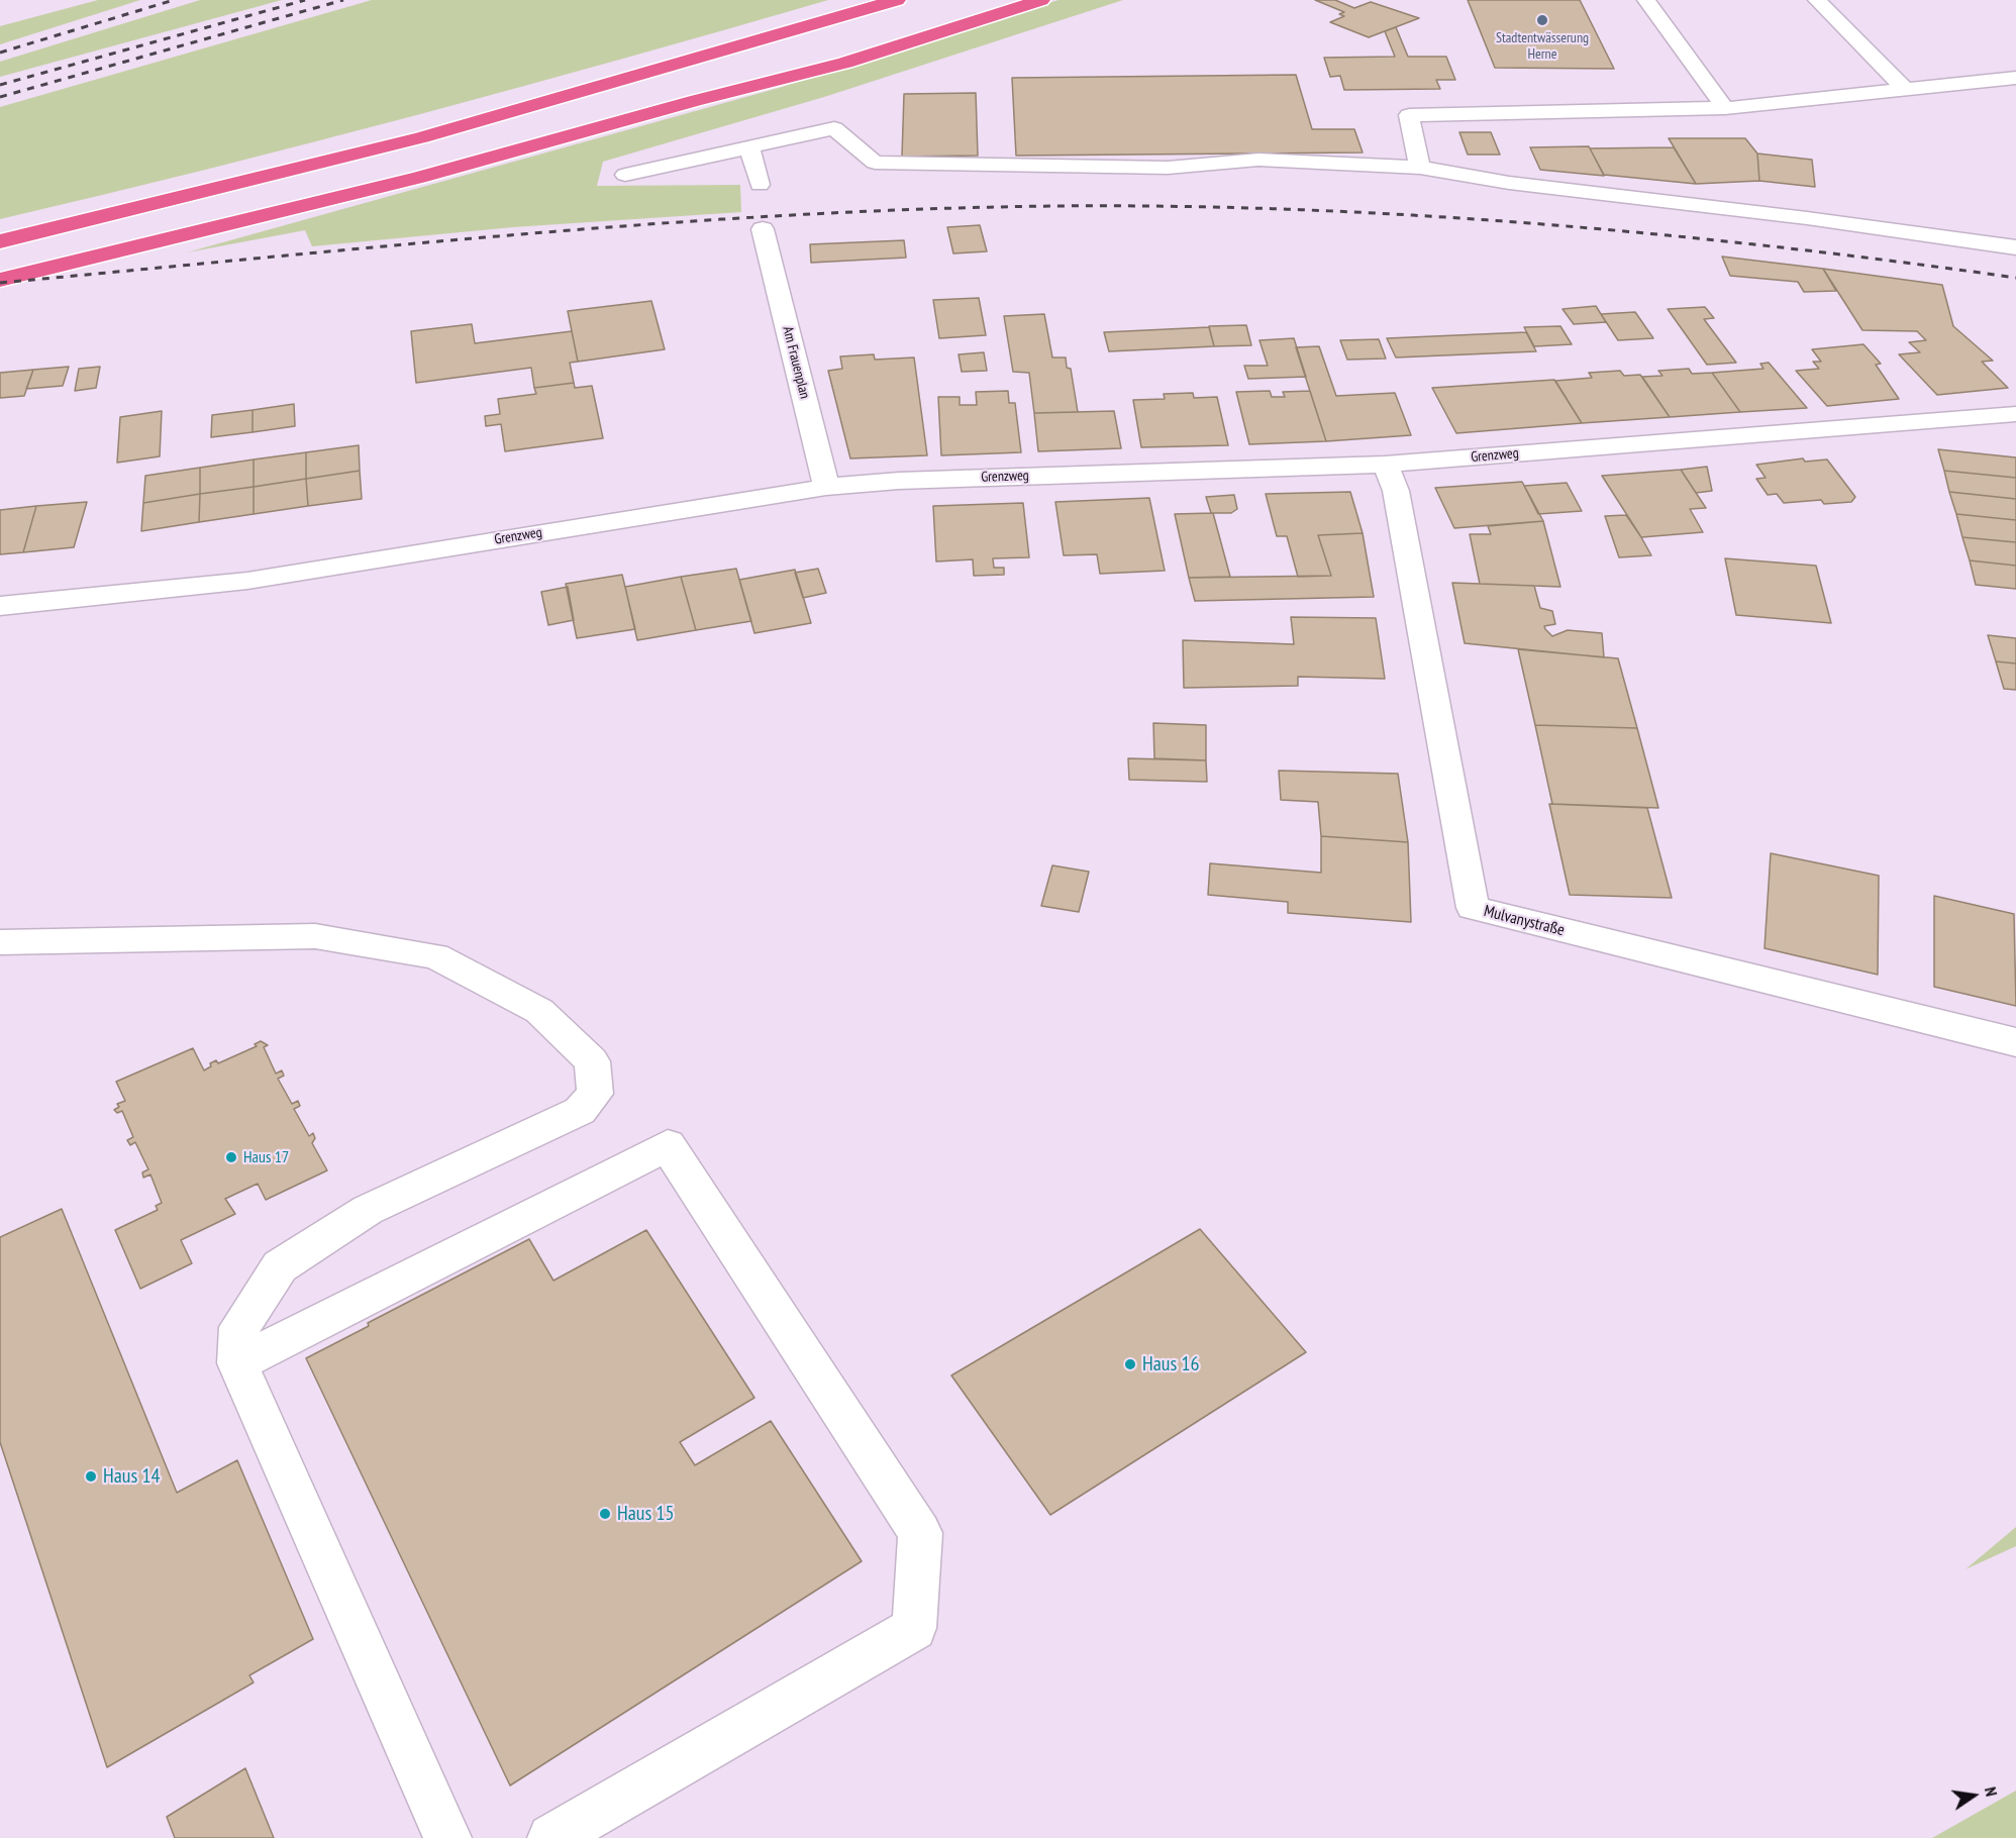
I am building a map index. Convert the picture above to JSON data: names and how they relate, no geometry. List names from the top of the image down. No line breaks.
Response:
{"streets":{"street":["Am Frauenplan","Grenzweg","Mulvanystraße"]},"crossings":[["Am Frauenplan","Grenzweg"],["Grenzweg","Mulvanystraße"]],"places":["Stadtentwässerung Herne","Haus 17","Haus 16","Haus 14","Haus 15"],"north":"right"}
